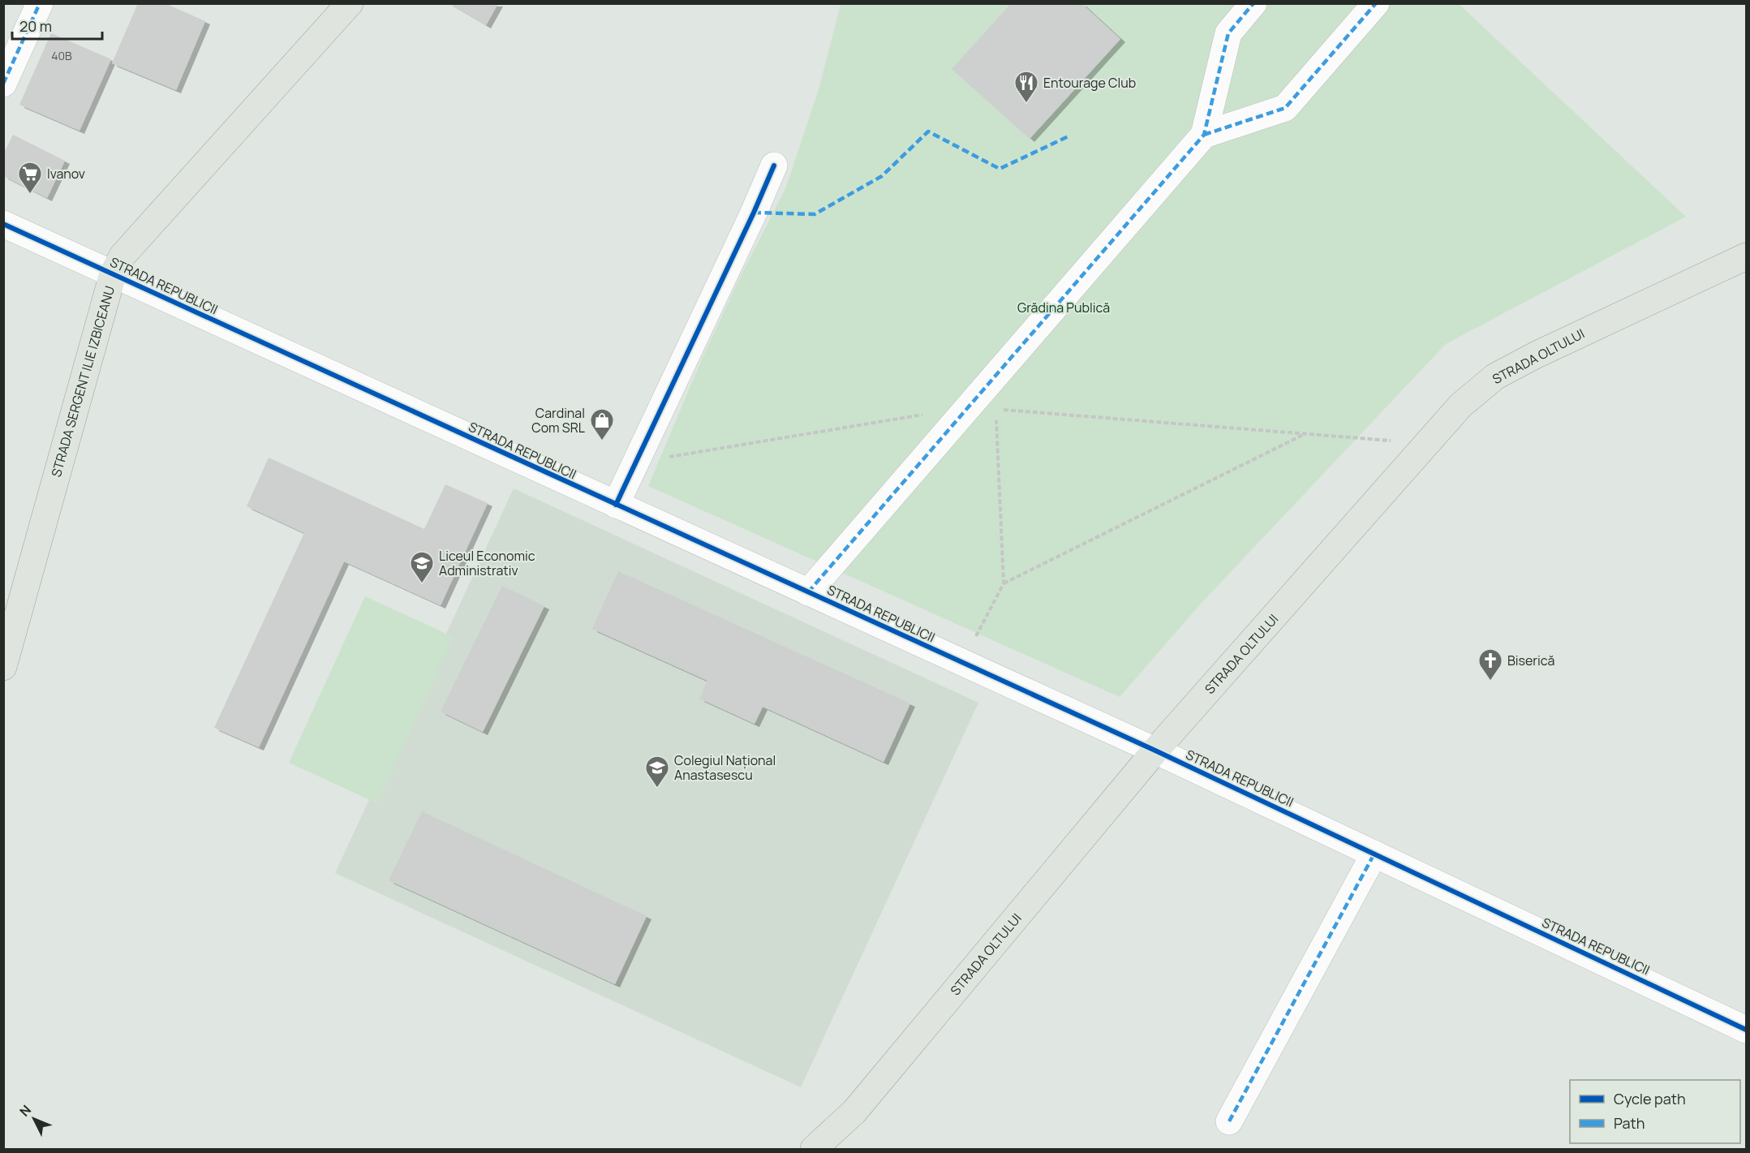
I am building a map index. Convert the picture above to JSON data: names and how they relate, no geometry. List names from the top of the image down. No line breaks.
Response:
{"streets":{"main road":["STRADA OLTULUI","STRADA SERGENT ILIE IZBICEANU"],"street":["STRADA REPUBLICII"]},"crossings":[["STRADA REPUBLICII","STRADA OLTULUI"],["STRADA REPUBLICII","STRADA SERGENT ILIE IZBICEANU"]],"parks":["Grădina Publică"],"places":{"restaurant":["Entourage Club"],"supermarket":["Ivanov"],"shop":["Cardinal Com SRL"],"school or university":["Liceul Economic Administrativ","Colegiul Național Anastasescu"],"church":["Biserică"]},"house_numbers":["40B"],"legend":["Cycle path","Path"],"scale_bar":"20 m","north":"top left"}
